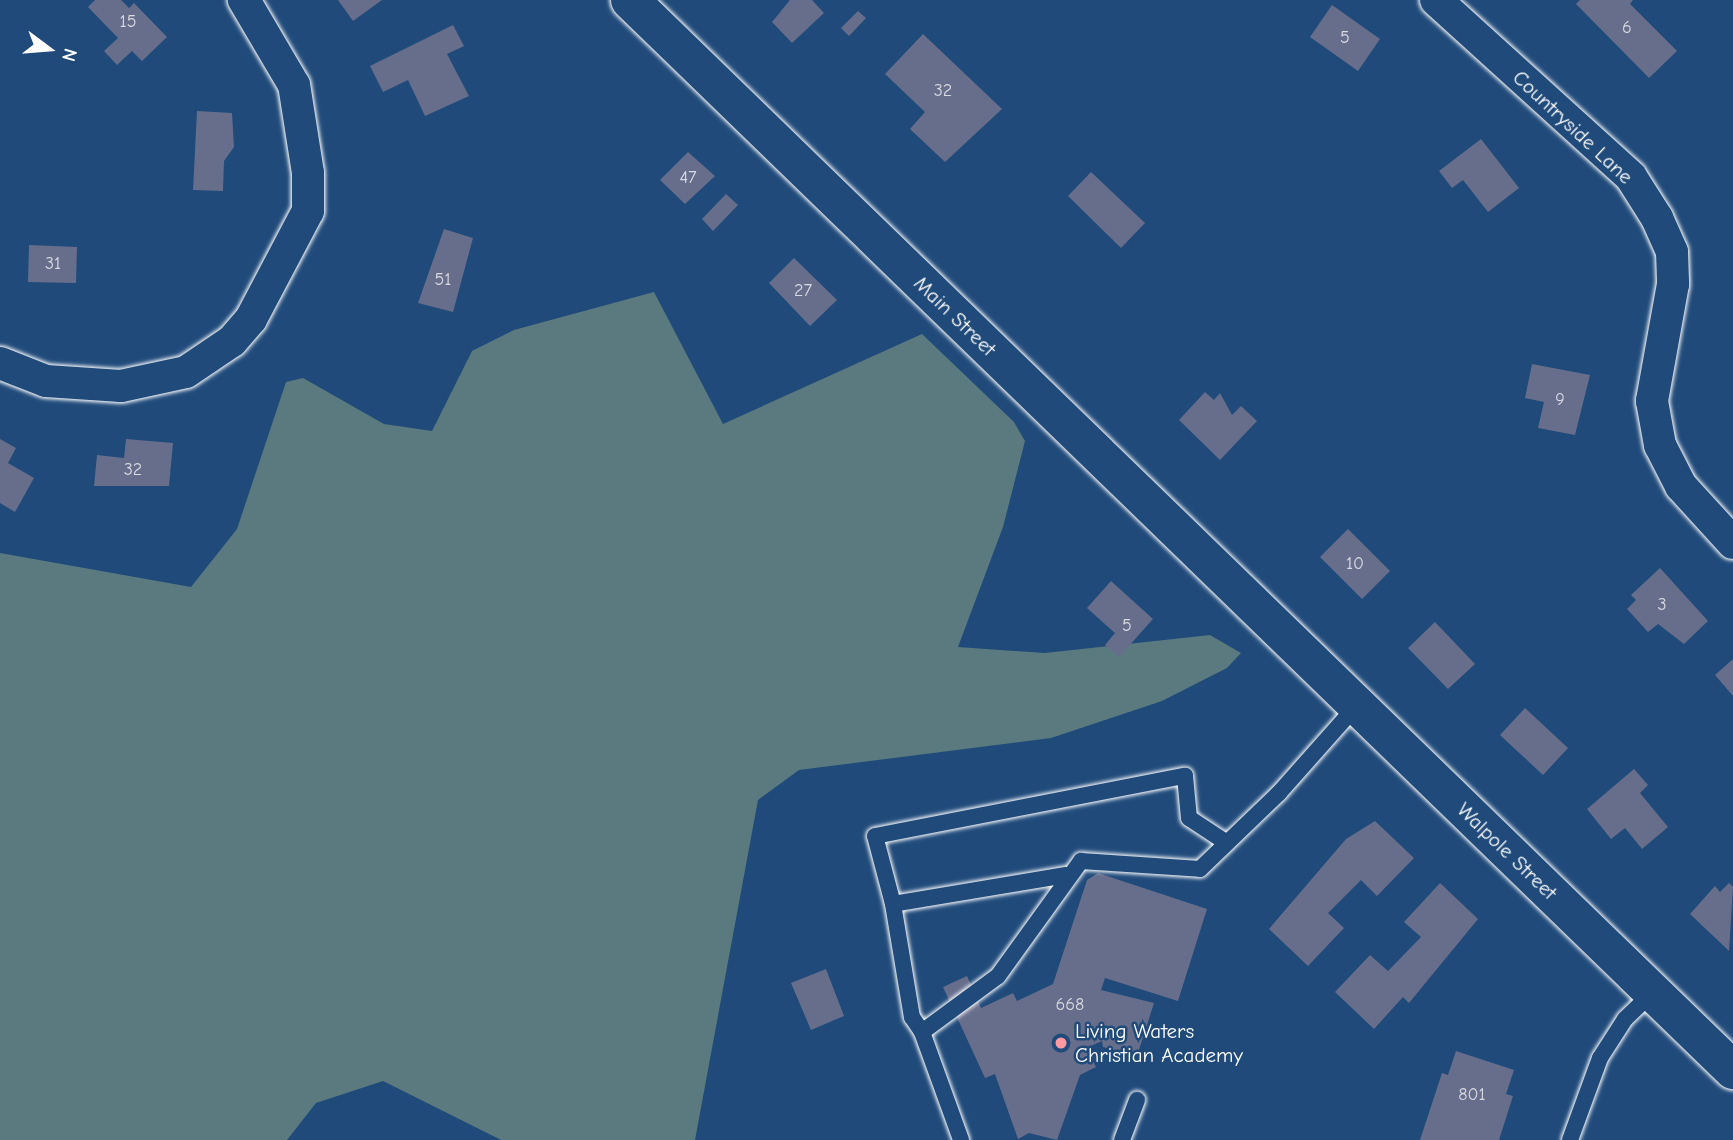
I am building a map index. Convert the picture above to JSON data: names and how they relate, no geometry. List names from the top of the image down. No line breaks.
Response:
{"streets":{"main road":["Main Street","Walpole Street"],"street":["Countryside Lane"]},"crossings":[["Main Street","Walpole Street"]],"places":["Living Waters Christian Academy"],"house_numbers":["15","6","5","32","47","31","51","27","9","32","10","3","5","668","801"],"north":"right"}
